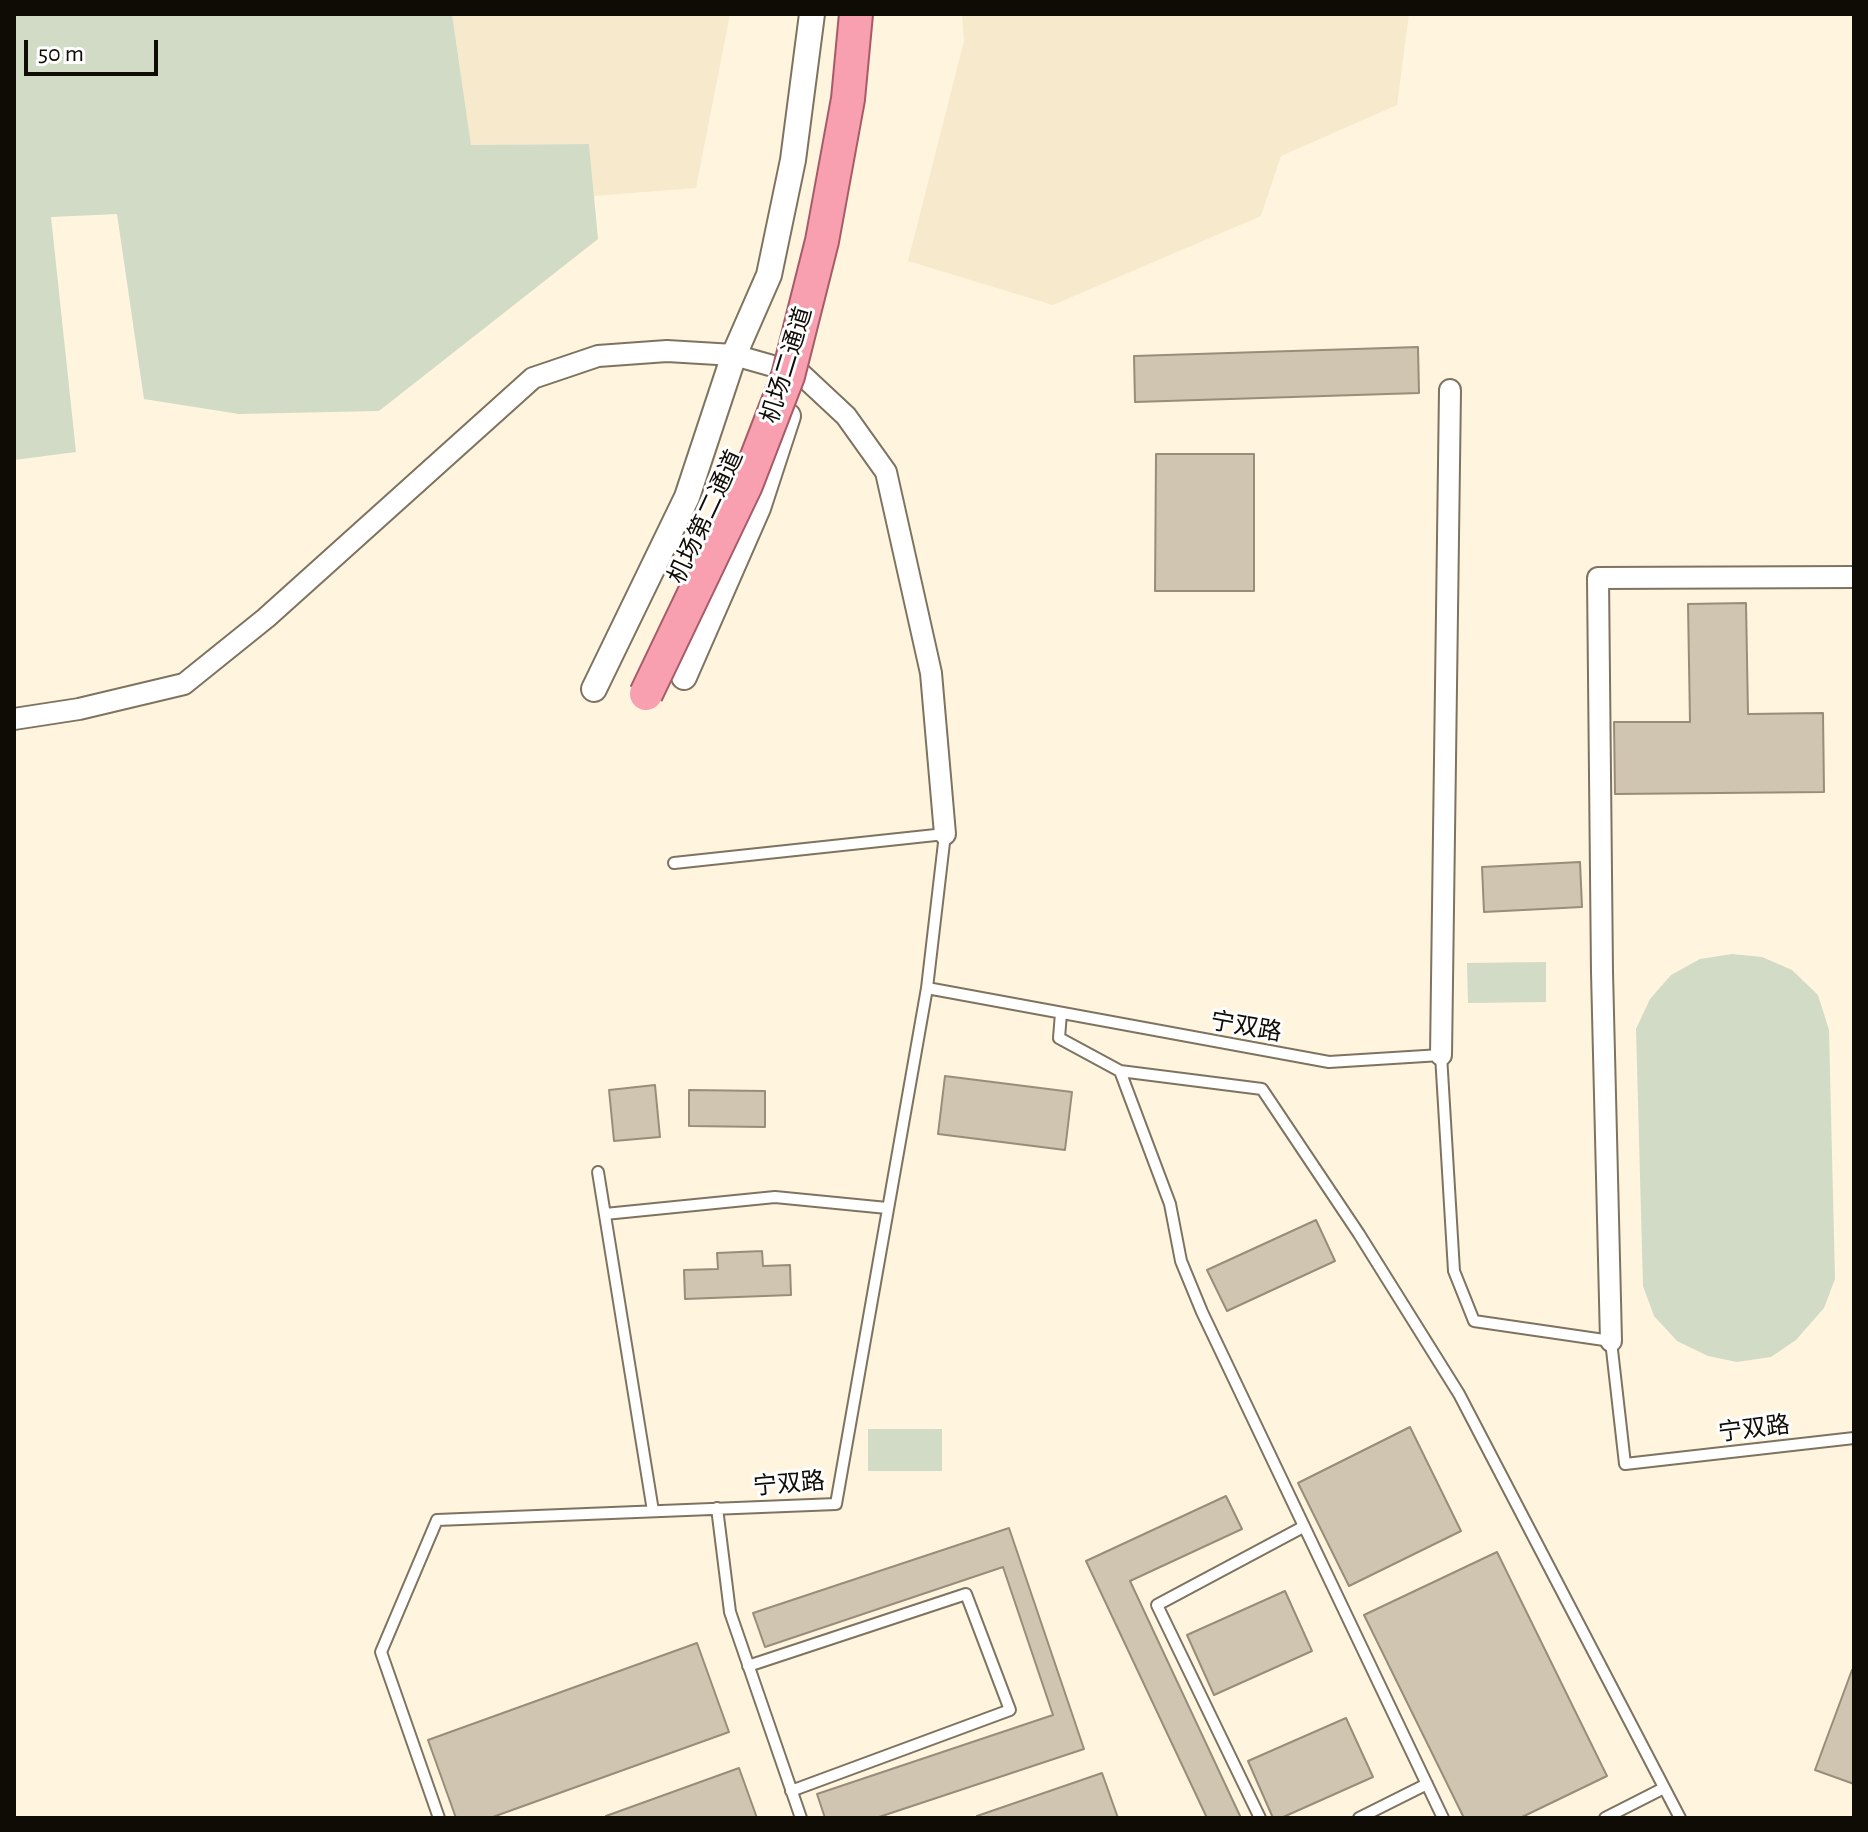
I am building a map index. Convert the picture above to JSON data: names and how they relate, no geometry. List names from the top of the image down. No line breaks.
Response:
{"streets":{"highway":["机场二通道","机场第二通道"],"lane":["宁双路"]},"crossings":[["机场二通道","机场第二通道"]],"scale_bar":"50 m"}
